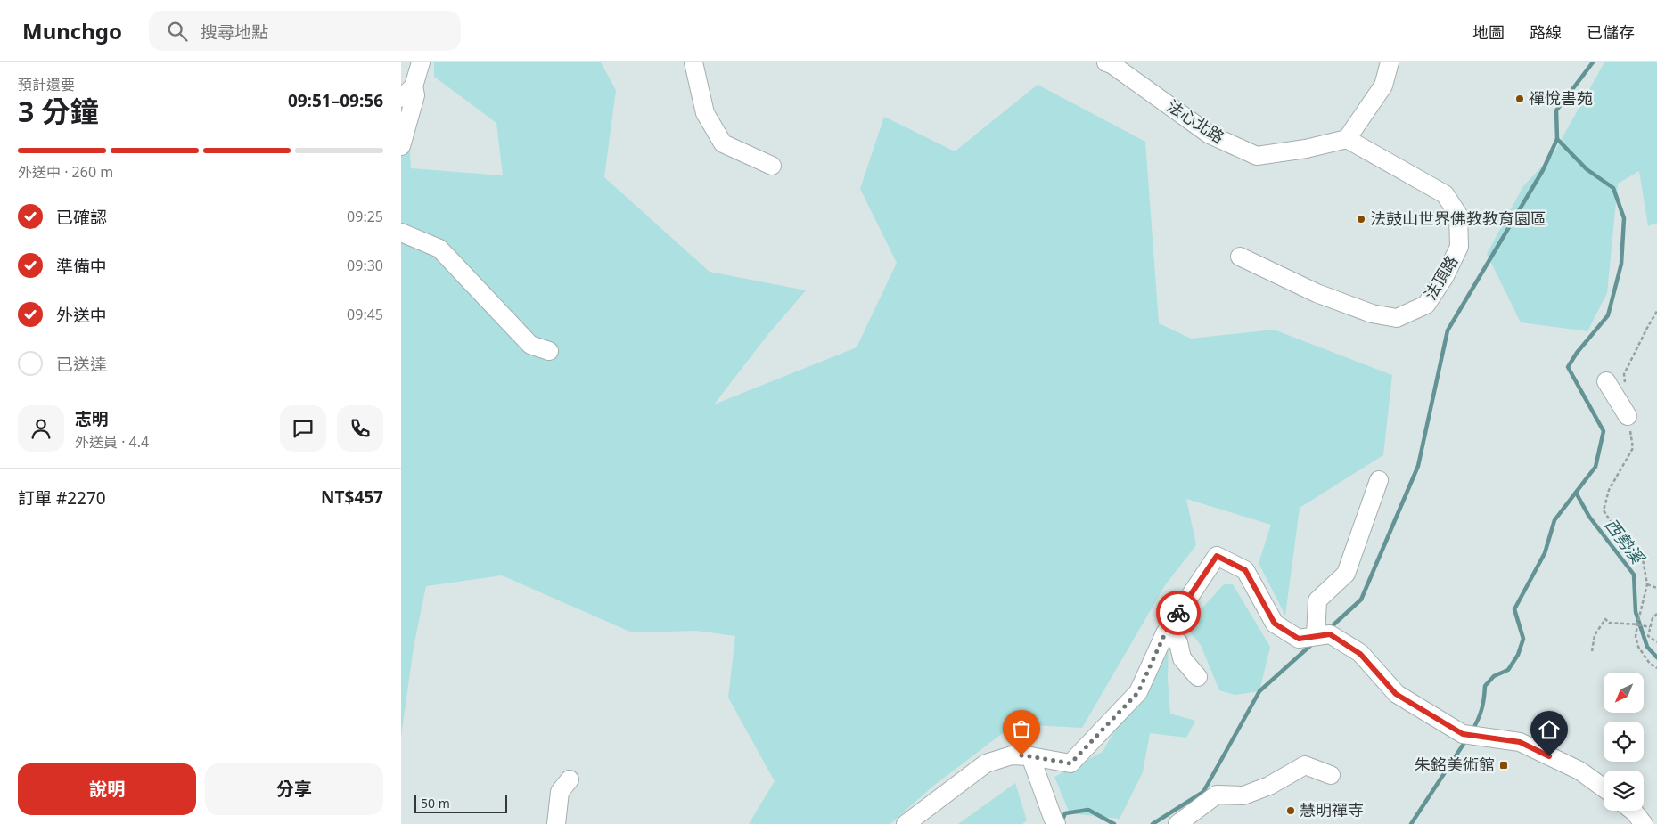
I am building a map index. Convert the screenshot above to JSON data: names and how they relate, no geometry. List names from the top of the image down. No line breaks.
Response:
{"streets":{"street":["法心北路","法頂路"]},"crossings":[["法心北路","法頂路"]],"water":["西勢溪"],"places":{"other":["禪悅書苑","法鼓山世界佛教教育園區","慧明禪寺"],"transit":["朱銘美術館"]},"scale_bar":"50 m","north":"bottom left","page":{"header":"Munchgo","search":"搜尋地點","nav":["地圖","路線","已儲存"],"heading":["3 分鐘","預計還要","09:51–09:56"],"panel":["志明","外送員 · 4.4","訂單 #2270","NT$457"],"bar":"外送中 · 260 m","list":[["已確認","09:25"],["準備中","09:30"],["外送中","09:45"],"已送達"],"buttons":["說明","分享"],"scale":"50 m"}}
